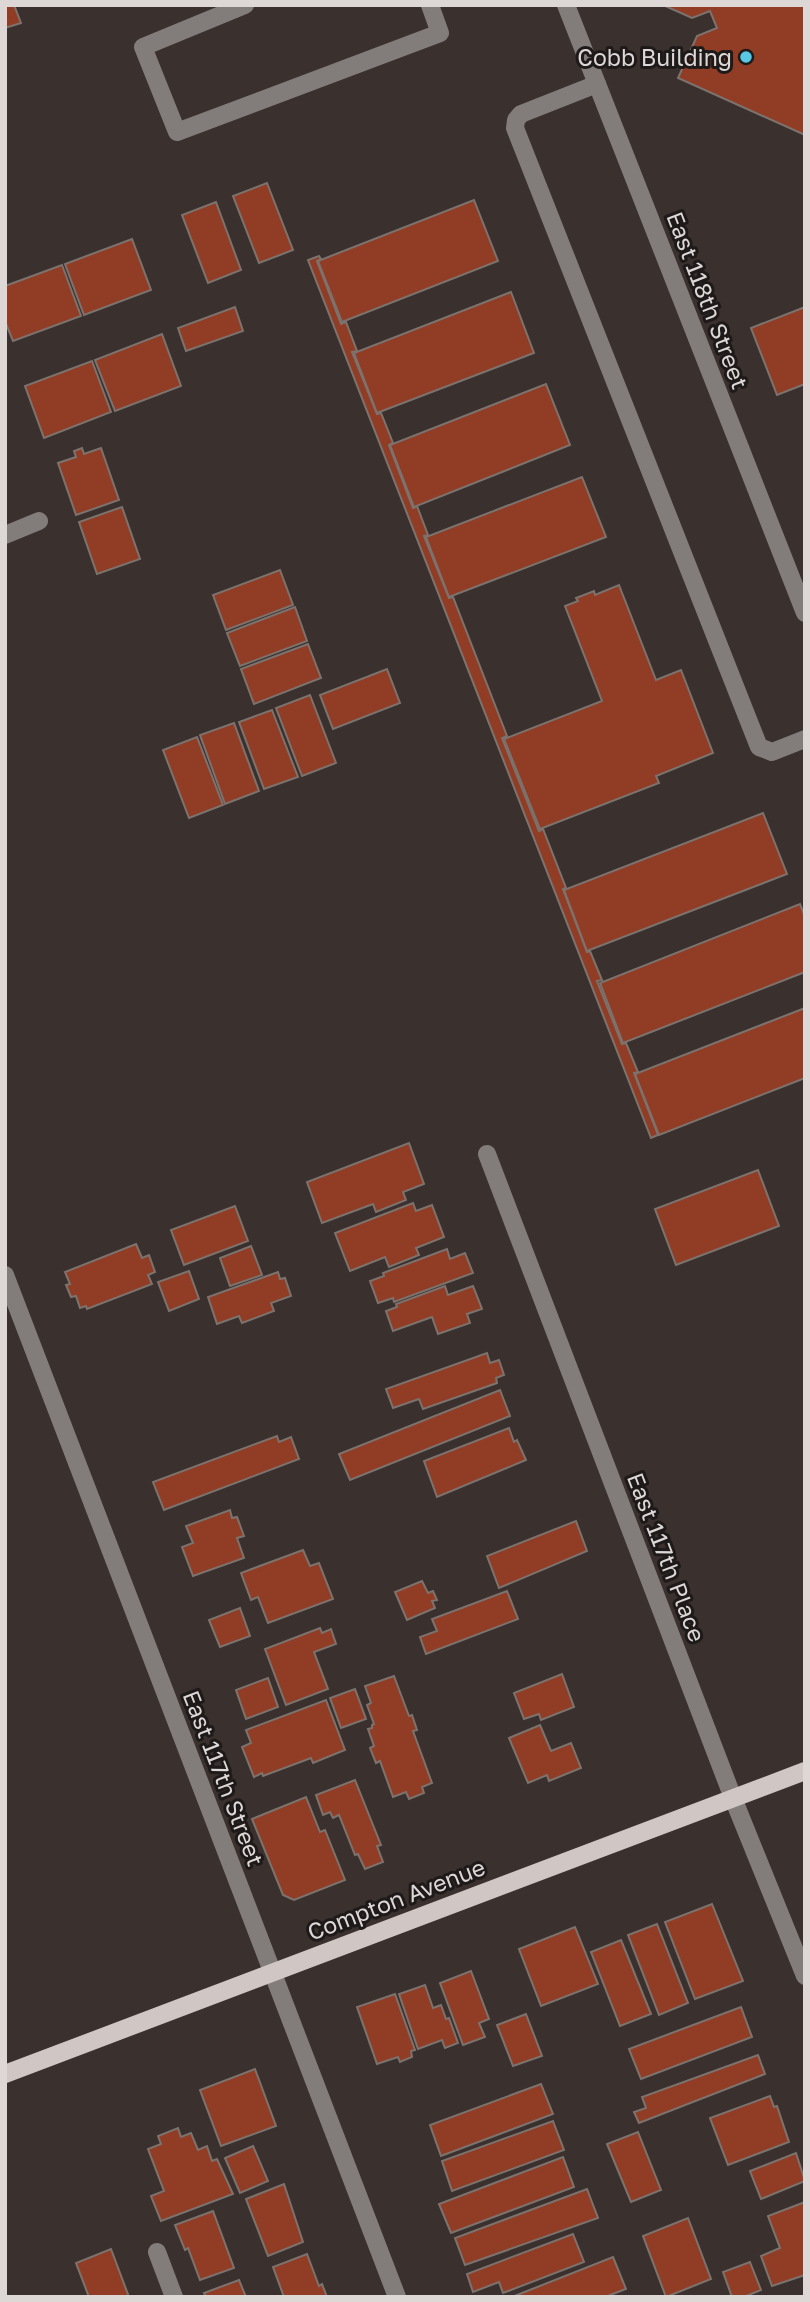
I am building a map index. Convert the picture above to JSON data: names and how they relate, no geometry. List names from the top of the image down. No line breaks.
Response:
{"streets":{"main road":["Compton Avenue"],"street":["East 118th Street","East 117th Place","East 117th Street"]},"crossings":[["East 117th Place","Compton Avenue"],["East 117th Street","Compton Avenue"]],"places":["Cobb Building"]}
